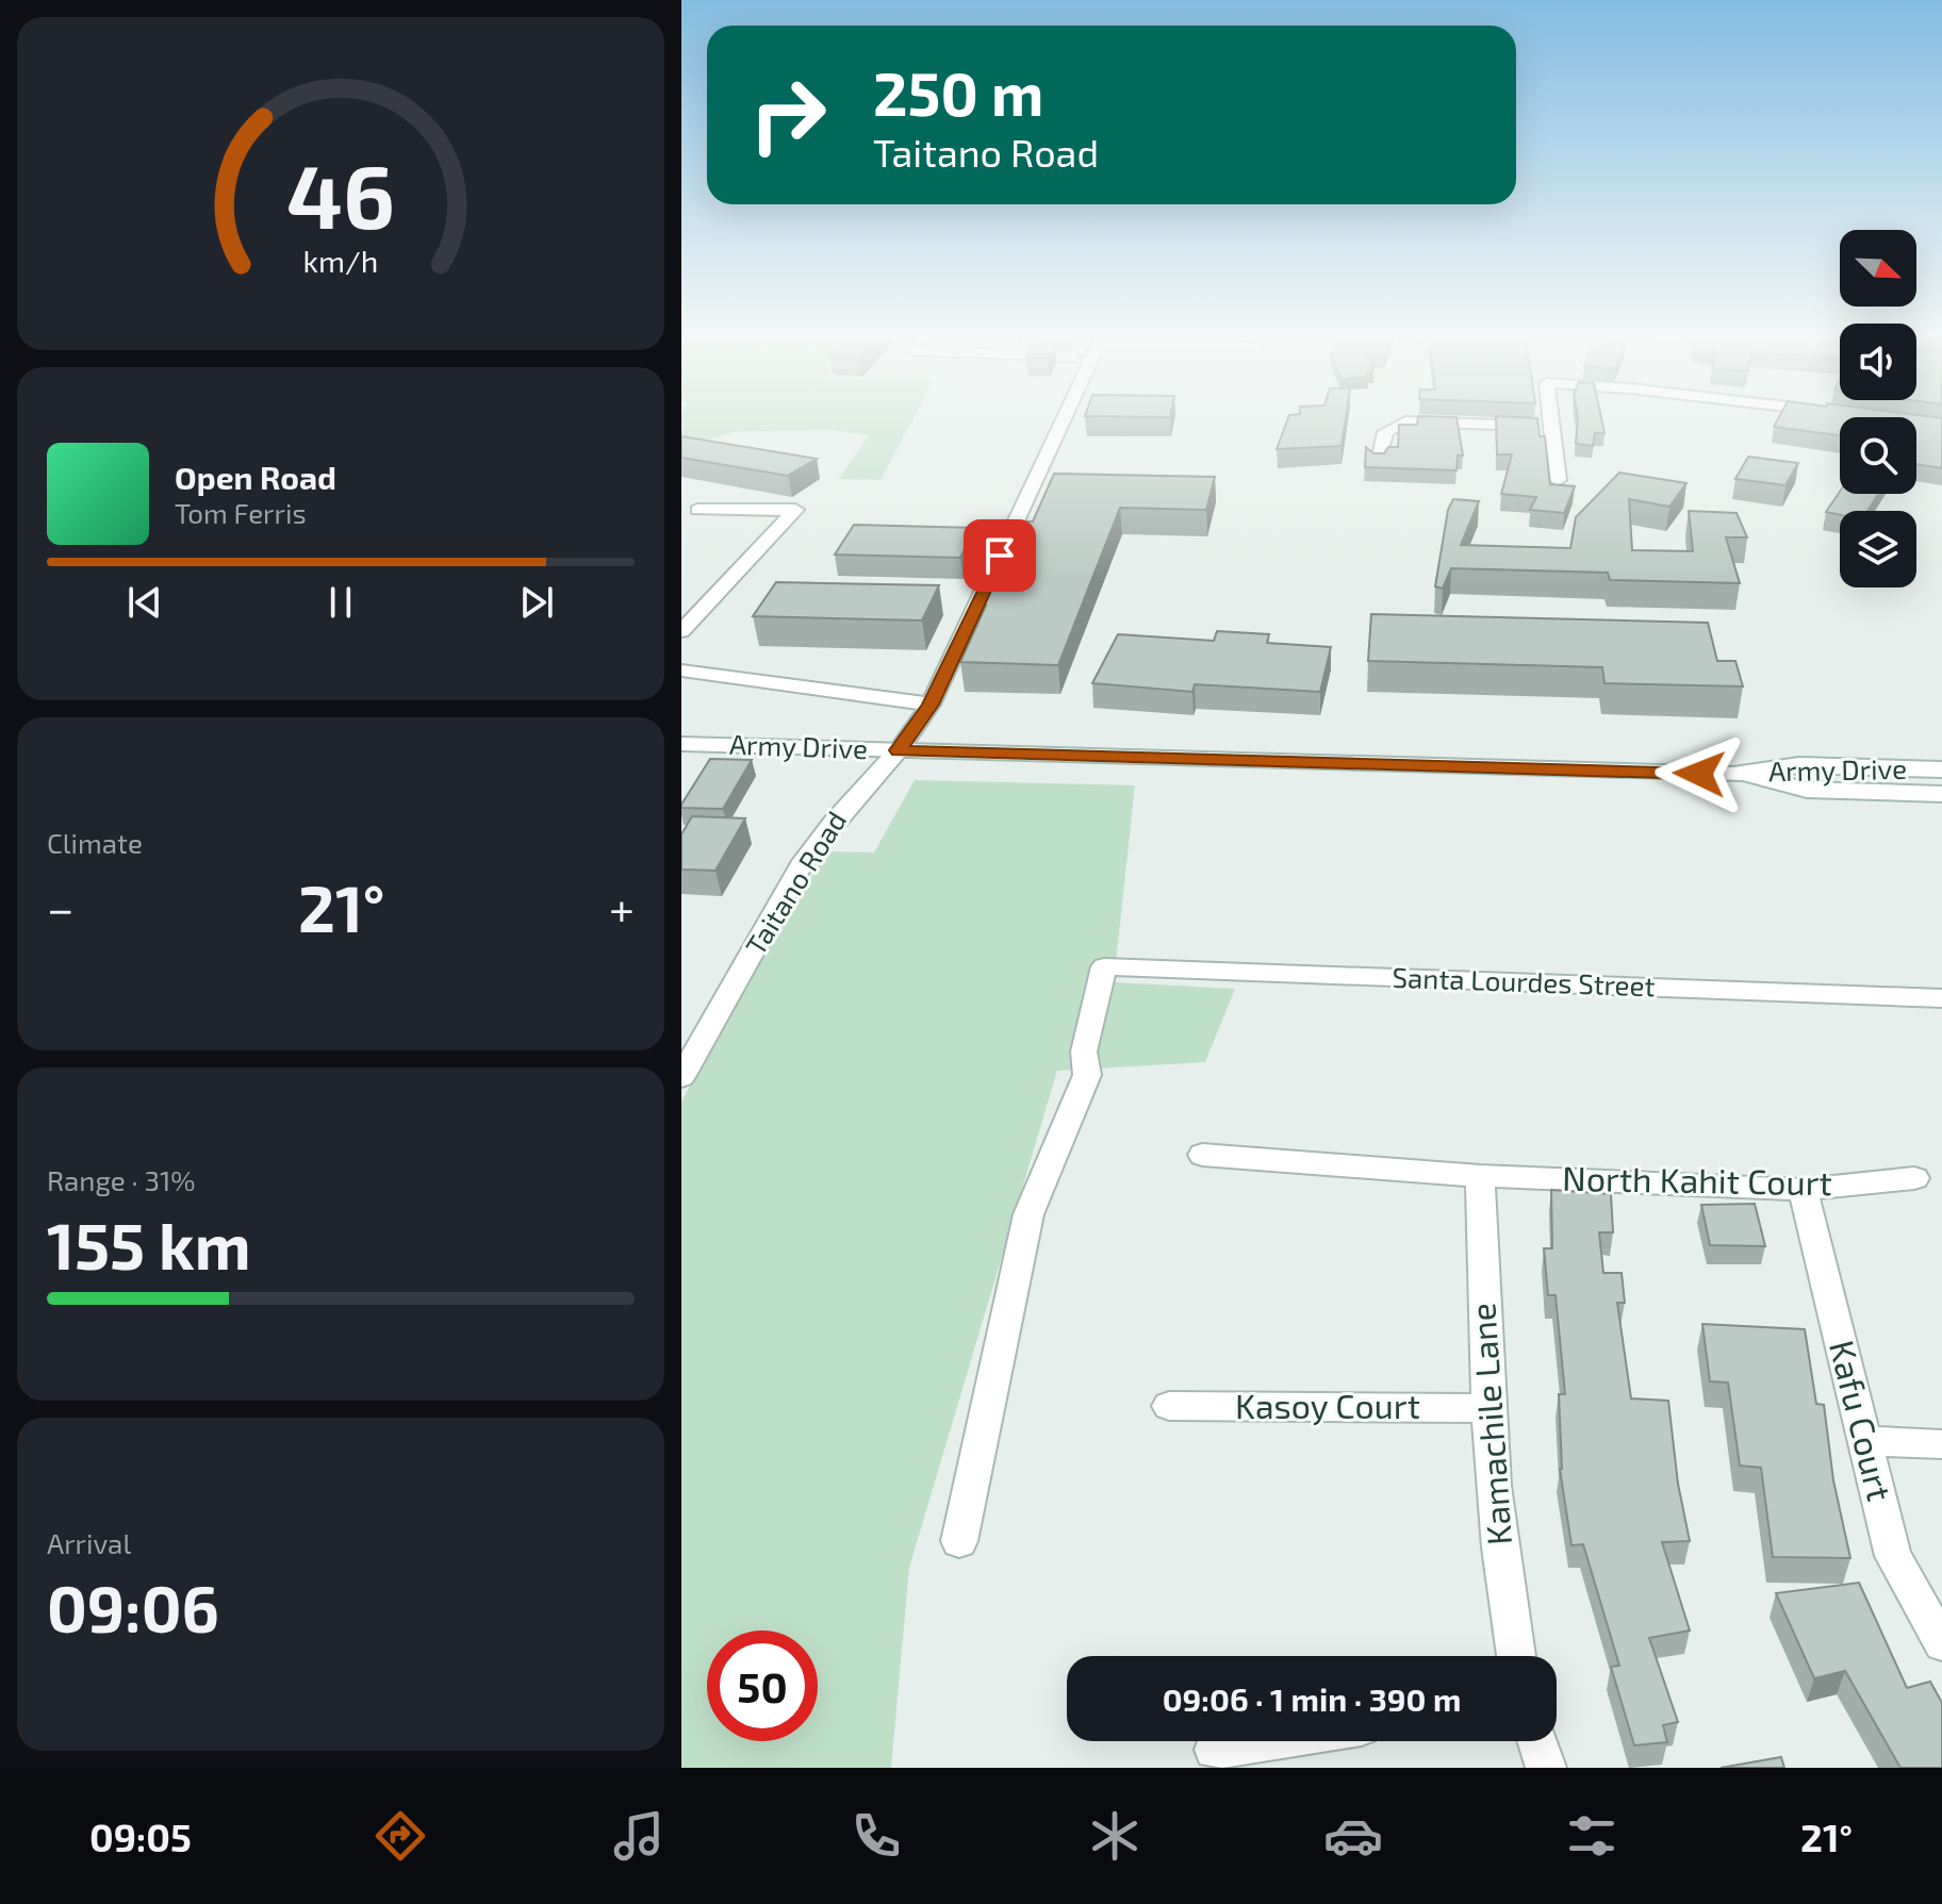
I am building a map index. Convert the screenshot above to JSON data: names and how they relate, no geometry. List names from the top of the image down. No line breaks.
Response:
{"streets":{"main road":["Army Drive"],"street":["Taitano Road","Santa Lourdes Street","North Kahit Court","Kasoy Court","Kafu Court","Kamachile Lane"]},"crossings":[["Army Drive","Taitano Road"],["North Kahit Court","Kafu Court"],["North Kahit Court","Kamachile Lane"],["Kasoy Court","Kamachile Lane"]],"north":"bottom right","page":{"turn":["250 m","Taitano Road"],"song":["Open Road","Tom Ferris"],"tile":["Climate",["Range · 31%","155 km"],["Arrival","09:06"]],"heat":["−","21°","+"],"limit":"50","trip":"09:06 · 1 min · 390 m","tabs":["09:05","21°"],"gauge":["46","km/h"]}}
